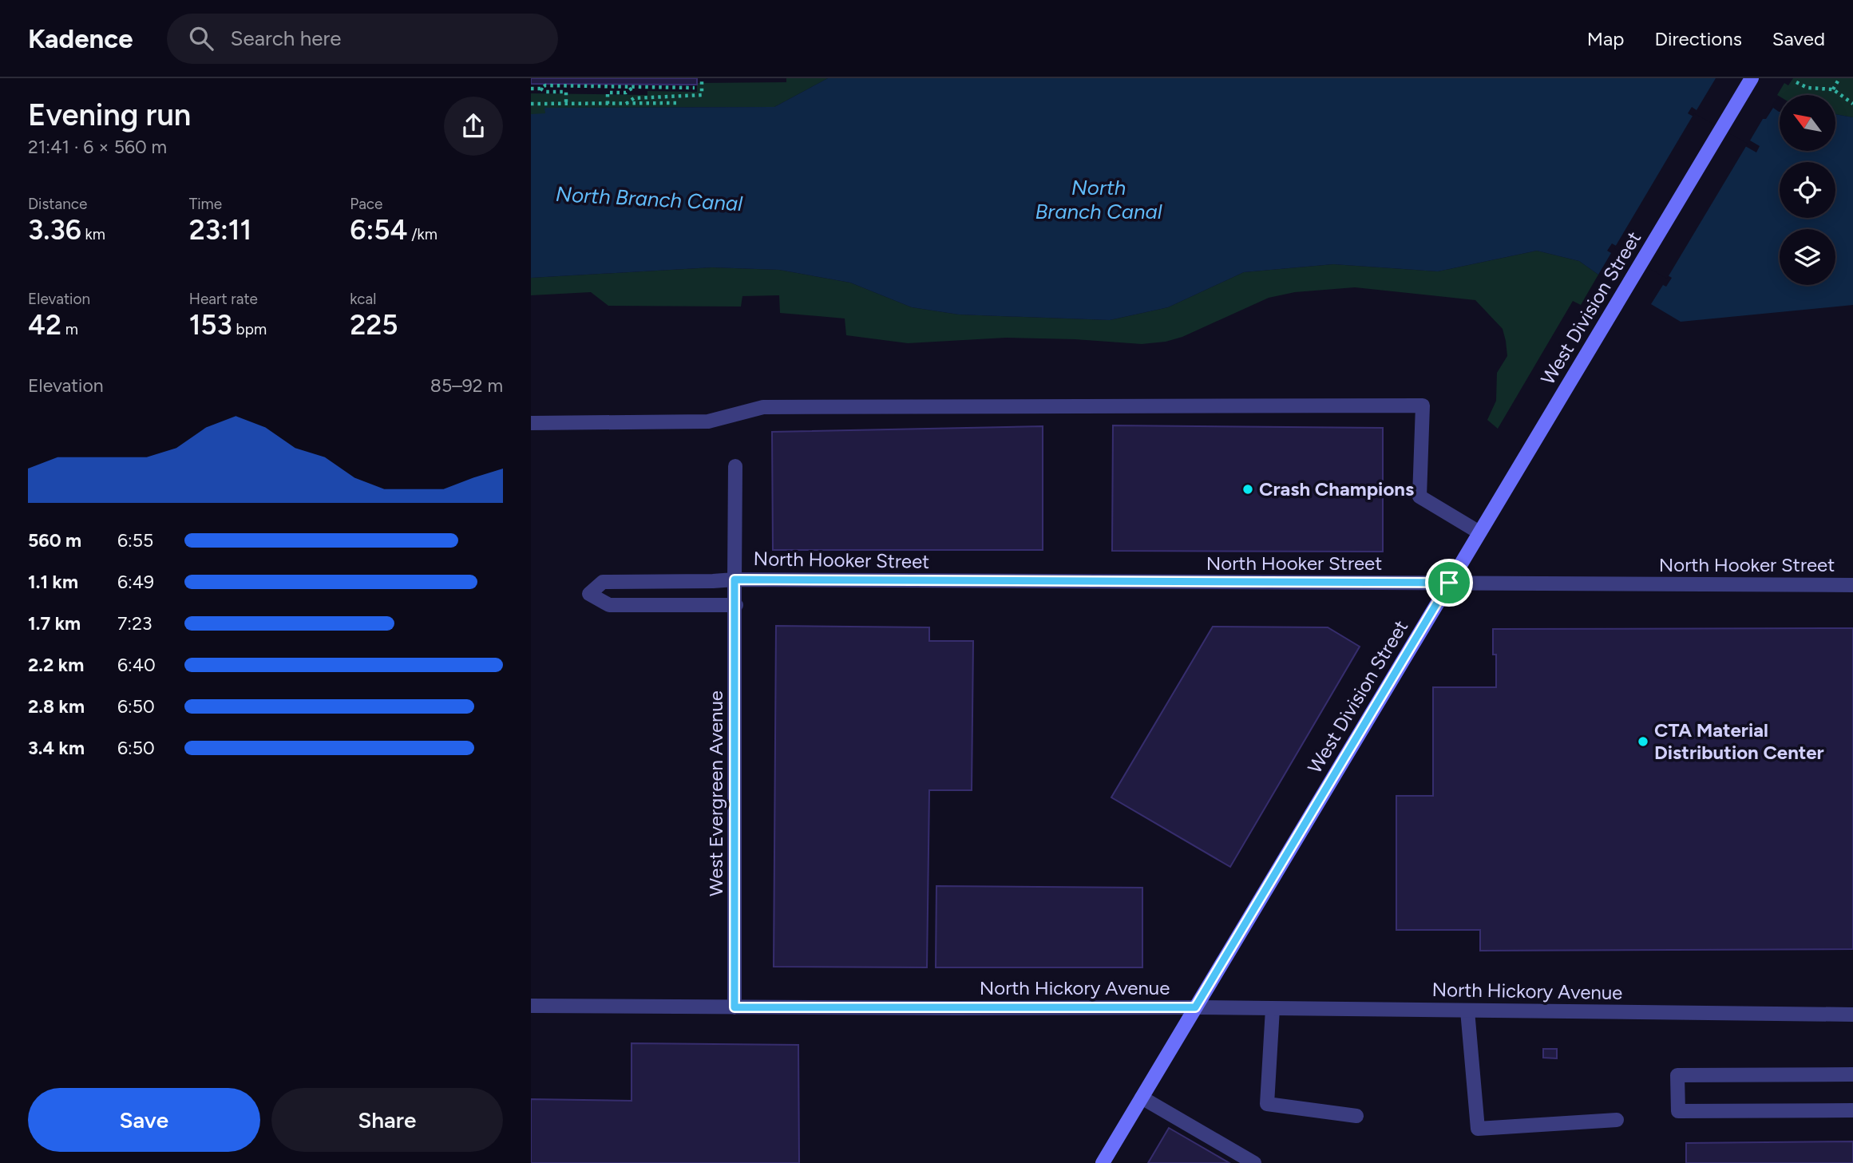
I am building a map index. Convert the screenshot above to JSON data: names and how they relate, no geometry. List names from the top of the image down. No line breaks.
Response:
{"streets":{"main road":["West Division Street"],"street":["North Hooker Street","West Evergreen Avenue","North Hickory Avenue"]},"crossings":[["West Division Street","North Hooker Street"],["West Division Street","North Hickory Avenue"],["North Hooker Street","West Evergreen Avenue"],["West Evergreen Avenue","North Hickory Avenue"]],"water":["North Branch Canal"],"places":["Crash Champions","CTA Material Distribution Center"],"north":"top left","page":{"header":"Kadence","search":"Search here","nav":["Map","Directions","Saved"],"heading":["Evening run","21:41 · 6 × 560 m"],"stats":[["Distance","3.36 km"],["Time","23:11"],["Pace","6:54 /km"],["Elevation","42 m"],["Heart rate","153 bpm"],["kcal","225"]],"chart":["Elevation","85–92 m"],"list":[{"name":"560 m","note":"6:55"},{"name":"1.1 km","note":"6:49"},{"name":"1.7 km","note":"7:23"},{"name":"2.2 km","note":"6:40"},{"name":"2.8 km","note":"6:50"},{"name":"3.4 km","note":"6:50"}],"buttons":["Save","Share"]}}
